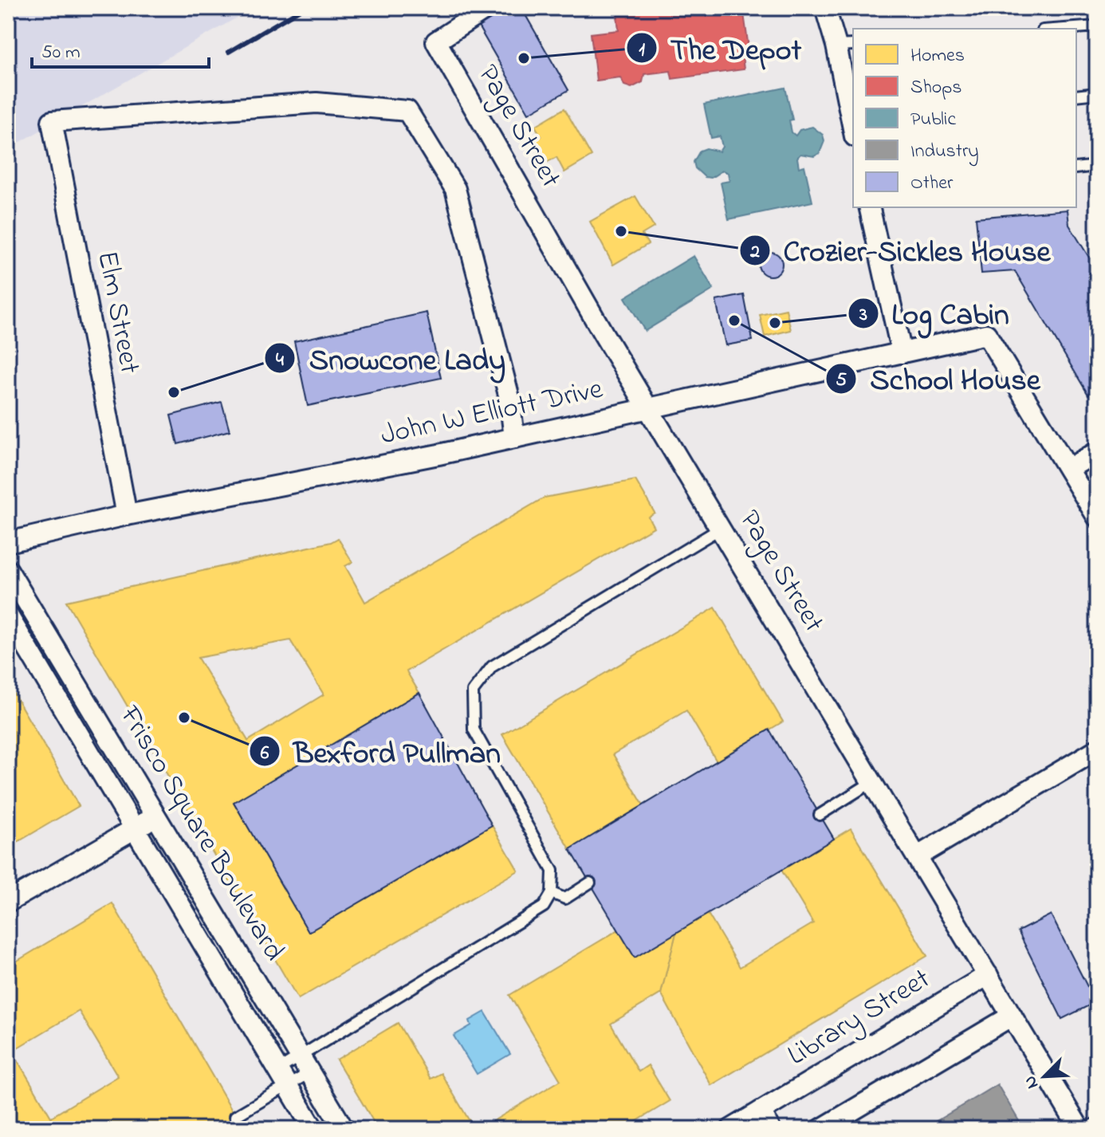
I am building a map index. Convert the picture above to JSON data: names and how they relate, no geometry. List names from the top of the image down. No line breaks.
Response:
{"streets":{"street":["Page Street","Elm Street","John W Elliott Drive","Frisco Square Boulevard","Library Street"]},"crossings":[["Page Street","John W Elliott Drive"],["Page Street","Library Street"],["Elm Street","John W Elliott Drive"]],"places":["The Depot","Crozier-Sickles House","School House","Log Cabin","Snowcone Lady","Bexford Pullman"],"legend":["Homes","Shops","Public","Industry","Other"],"scale_bar":"50 m","north":"bottom left"}
